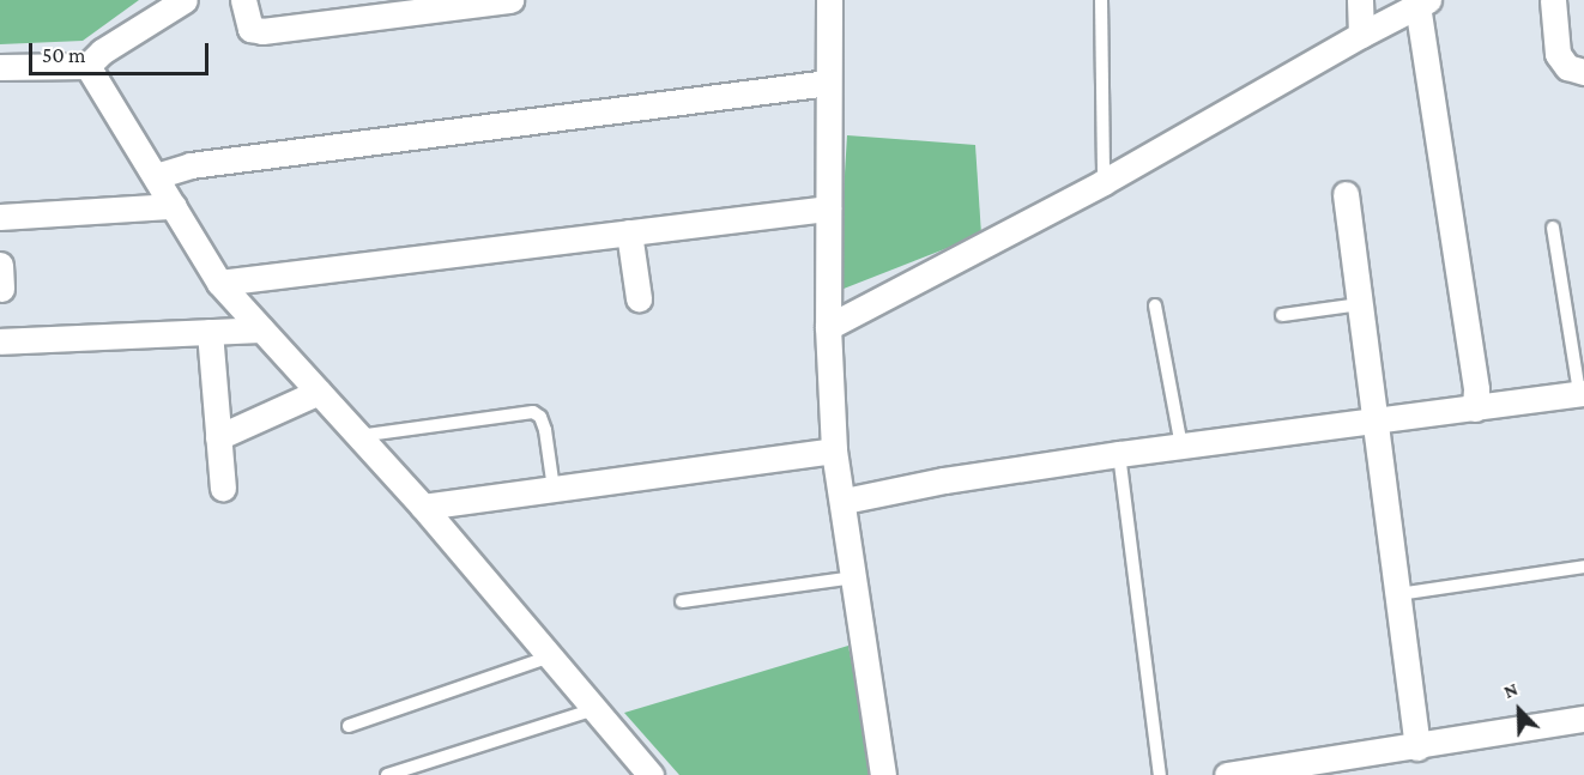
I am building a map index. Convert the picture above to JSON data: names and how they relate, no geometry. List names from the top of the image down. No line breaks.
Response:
{"scale_bar":"50 m","north":"top left"}
